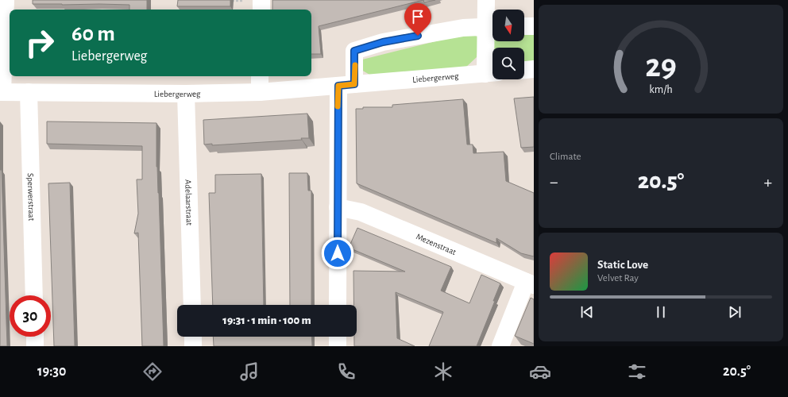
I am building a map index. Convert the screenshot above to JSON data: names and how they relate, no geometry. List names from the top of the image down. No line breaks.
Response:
{"streets":{"street":["Liebergerweg","Sperwerstraat","Adelaarstraat","Mezenstraat"]},"crossings":[["Liebergerweg","Sperwerstraat"],["Liebergerweg","Adelaarstraat"]],"north":"bottom","page":{"turn":["60 m","Liebergerweg"],"tile":"Climate","heat":["−","20.5°","+"],"song":["Static Love","Velvet Ray"],"limit":"30","trip":"19:31 · 1 min · 100 m","tabs":["19:30","20.5°"],"gauge":["29","km/h"]}}
